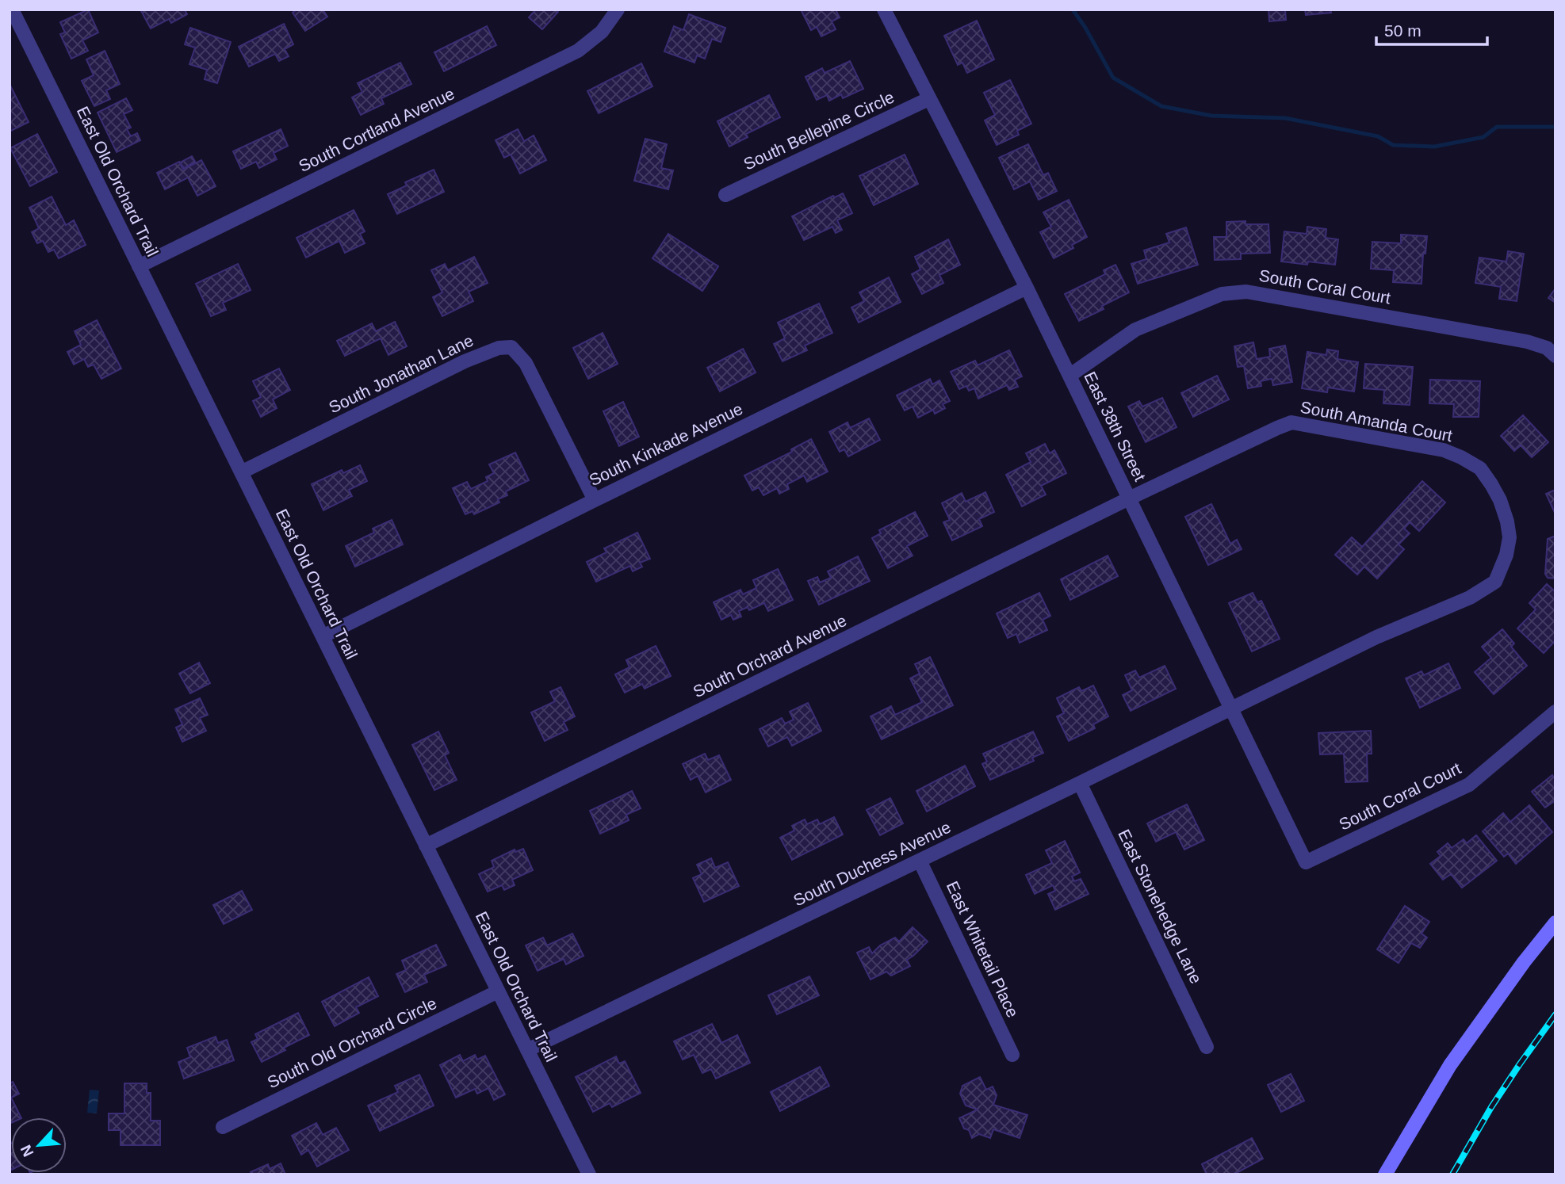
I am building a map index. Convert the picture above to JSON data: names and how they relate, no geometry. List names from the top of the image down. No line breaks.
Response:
{"streets":{"street":["South Cortland Avenue","South Bellepine Circle","East Old Orchard Trail","South Coral Court","South Jonathan Lane","South Amanda Court","East 38th Street","South Kinkade Avenue","South Orchard Avenue","South Duchess Avenue","East Stonehedge Lane","East Whitetail Place","South Old Orchard Circle"]},"crossings":[["South Cortland Avenue","East Old Orchard Trail"],["South Bellepine Circle","East 38th Street"],["East Old Orchard Trail","South Jonathan Lane"],["East Old Orchard Trail","South Kinkade Avenue"],["East Old Orchard Trail","South Orchard Avenue"],["East Old Orchard Trail","South Duchess Avenue"],["East Old Orchard Trail","South Old Orchard Circle"],["South Coral Court","East 38th Street"],["South Jonathan Lane","South Kinkade Avenue"],["South Amanda Court","East 38th Street"],["South Amanda Court","South Orchard Avenue"],["South Amanda Court","South Duchess Avenue"],["East 38th Street","South Kinkade Avenue"],["East 38th Street","South Orchard Avenue"],["East 38th Street","South Duchess Avenue"],["South Duchess Avenue","East Stonehedge Lane"],["South Duchess Avenue","East Whitetail Place"]],"scale_bar":"50 m","north":"bottom left"}
